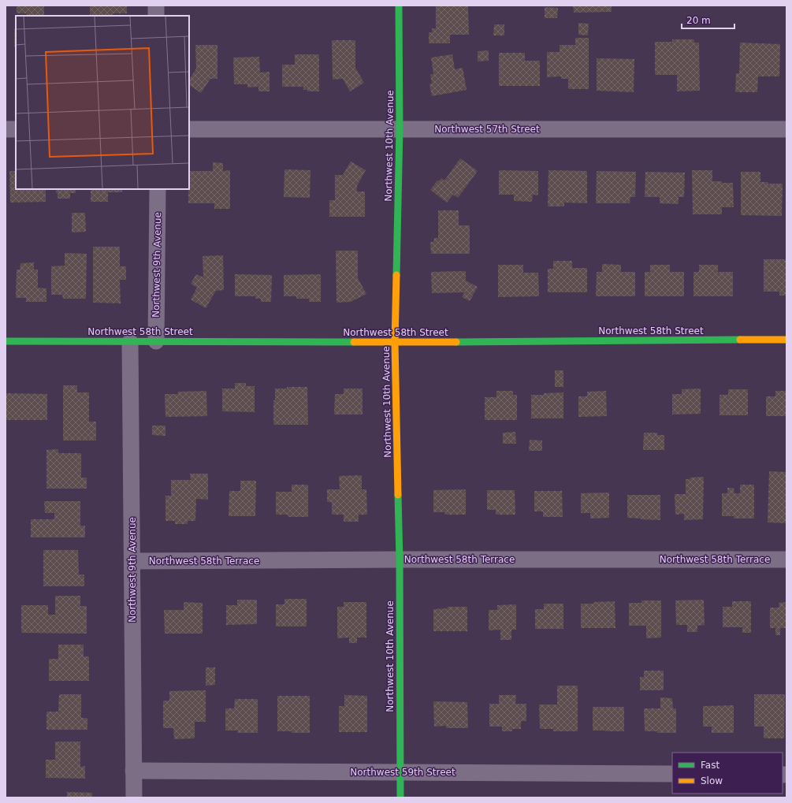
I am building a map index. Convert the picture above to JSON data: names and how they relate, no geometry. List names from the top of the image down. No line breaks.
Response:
{"streets":{"street":["Northwest 57th Street","Northwest 10th Avenue","Northwest 9th Avenue","Northwest 58th Street","Northwest 58th Terrace","Northwest 59th Street"]},"crossings":[["Northwest 57th Street","Northwest 10th Avenue"],["Northwest 10th Avenue","Northwest 58th Street"],["Northwest 10th Avenue","Northwest 58th Terrace"],["Northwest 10th Avenue","Northwest 59th Street"],["Northwest 9th Avenue","Northwest 58th Street"],["Northwest 9th Avenue","Northwest 58th Terrace"],["Northwest 9th Avenue","Northwest 59th Street"]],"legend":["Fast","Slow"],"scale_bar":"20 m"}
